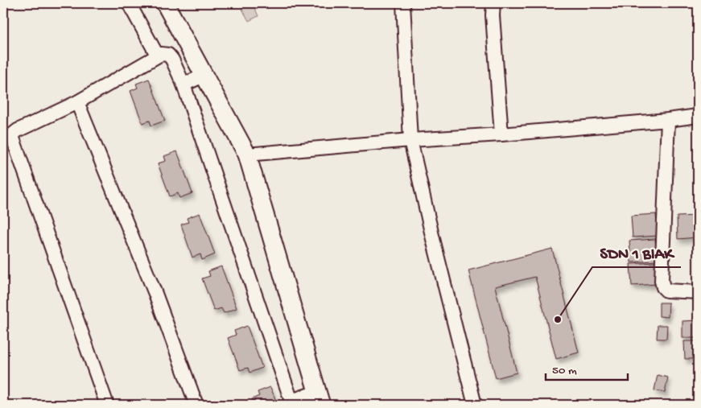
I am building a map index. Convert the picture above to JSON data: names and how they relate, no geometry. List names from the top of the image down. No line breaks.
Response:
{"places":["SDN 1 BIAK"],"scale_bar":"50 m"}
